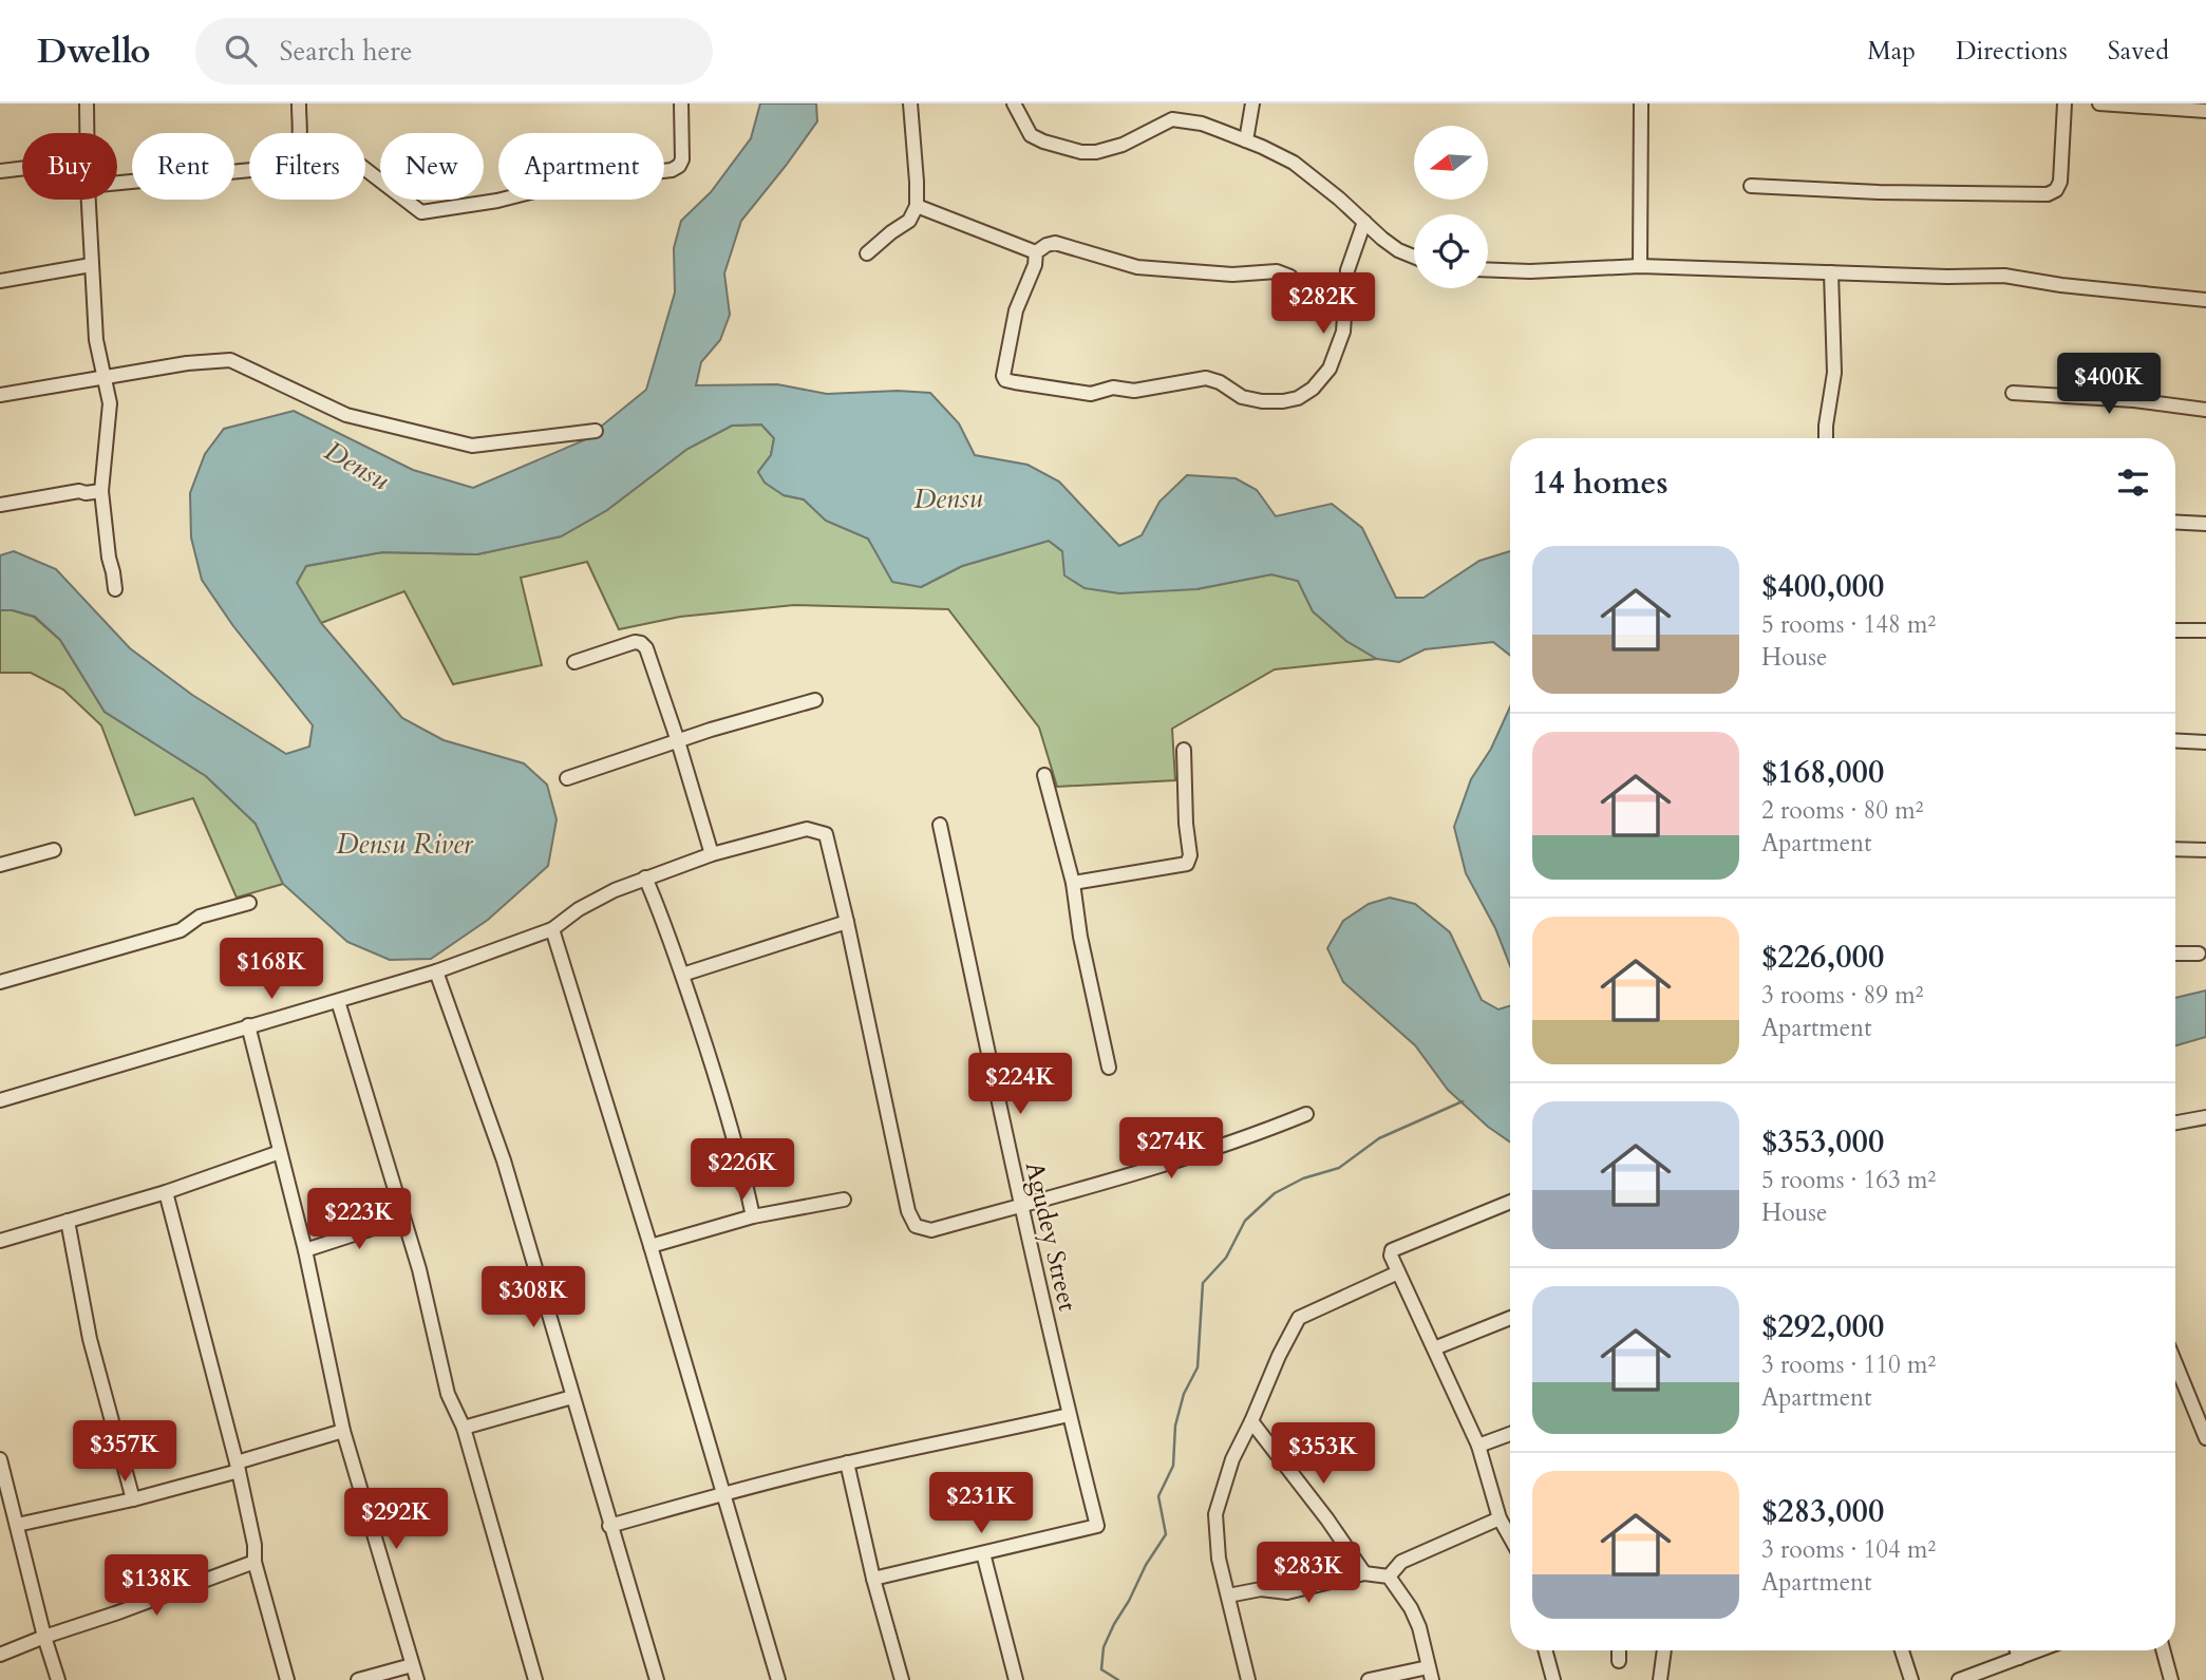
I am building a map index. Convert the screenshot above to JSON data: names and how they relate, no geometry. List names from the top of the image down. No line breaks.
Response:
{"streets":{"street":["Agudey Street"]},"water":["Densu","Densu River"],"north":"left","page":{"header":"Dwello","search":"Search here","nav":["Map","Directions","Saved"],"chip":["Buy","Rent","Filters","New","Apartment"],"price":["$282K","$400K","$168K","$224K","$274K","$226K","$223K","$308K","$357K","$353K","$231K","$292K","$283K","$138K"],"heading":"14 homes","list":[{"name":"$400,000","note":"5 rooms · 148 m² · House"},{"name":"$168,000","note":"2 rooms · 80 m² · Apartment"},{"name":"$226,000","note":"3 rooms · 89 m² · Apartment"},{"name":"$353,000","note":"5 rooms · 163 m² · House"},{"name":"$292,000","note":"3 rooms · 110 m² · Apartment"},{"name":"$283,000","note":"3 rooms · 104 m² · Apartment"}]}}
